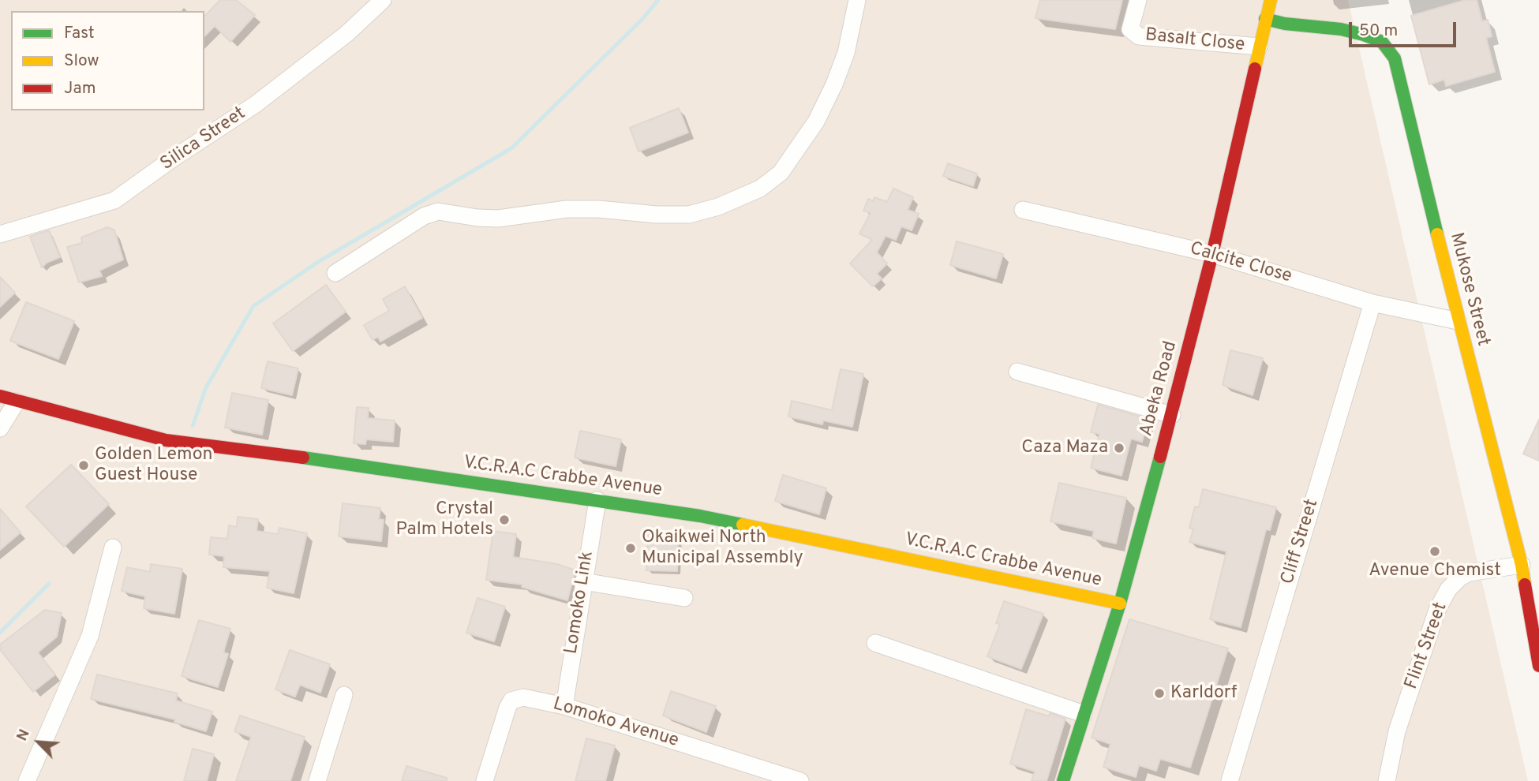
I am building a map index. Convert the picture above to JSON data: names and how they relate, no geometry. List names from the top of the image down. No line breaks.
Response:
{"streets":{"street":["Basalt Close","Silica Street","Calcite Close","Mukose Street","Abeka Road","V.C.R.A.C Crabbe Avenue","Cliff Street","Lomoko Link","Flint Street","Lomoko Avenue"]},"crossings":[["Basalt Close","Abeka Road"],["Calcite Close","Mukose Street"],["Calcite Close","Abeka Road"],["Calcite Close","Cliff Street"],["Mukose Street","Abeka Road"],["Mukose Street","Flint Street"],["Abeka Road","V.C.R.A.C Crabbe Avenue"],["V.C.R.A.C Crabbe Avenue","Lomoko Link"],["Lomoko Link","Lomoko Avenue"]],"places":["Caza Maza","Golden Lemon Guest House","Crystal Palm Hotels","Okaikwei North Municipal Assembly","Avenue Chemist","Karldorf"],"legend":["Fast","Slow","Jam"],"scale_bar":"50 m","north":"top left"}
